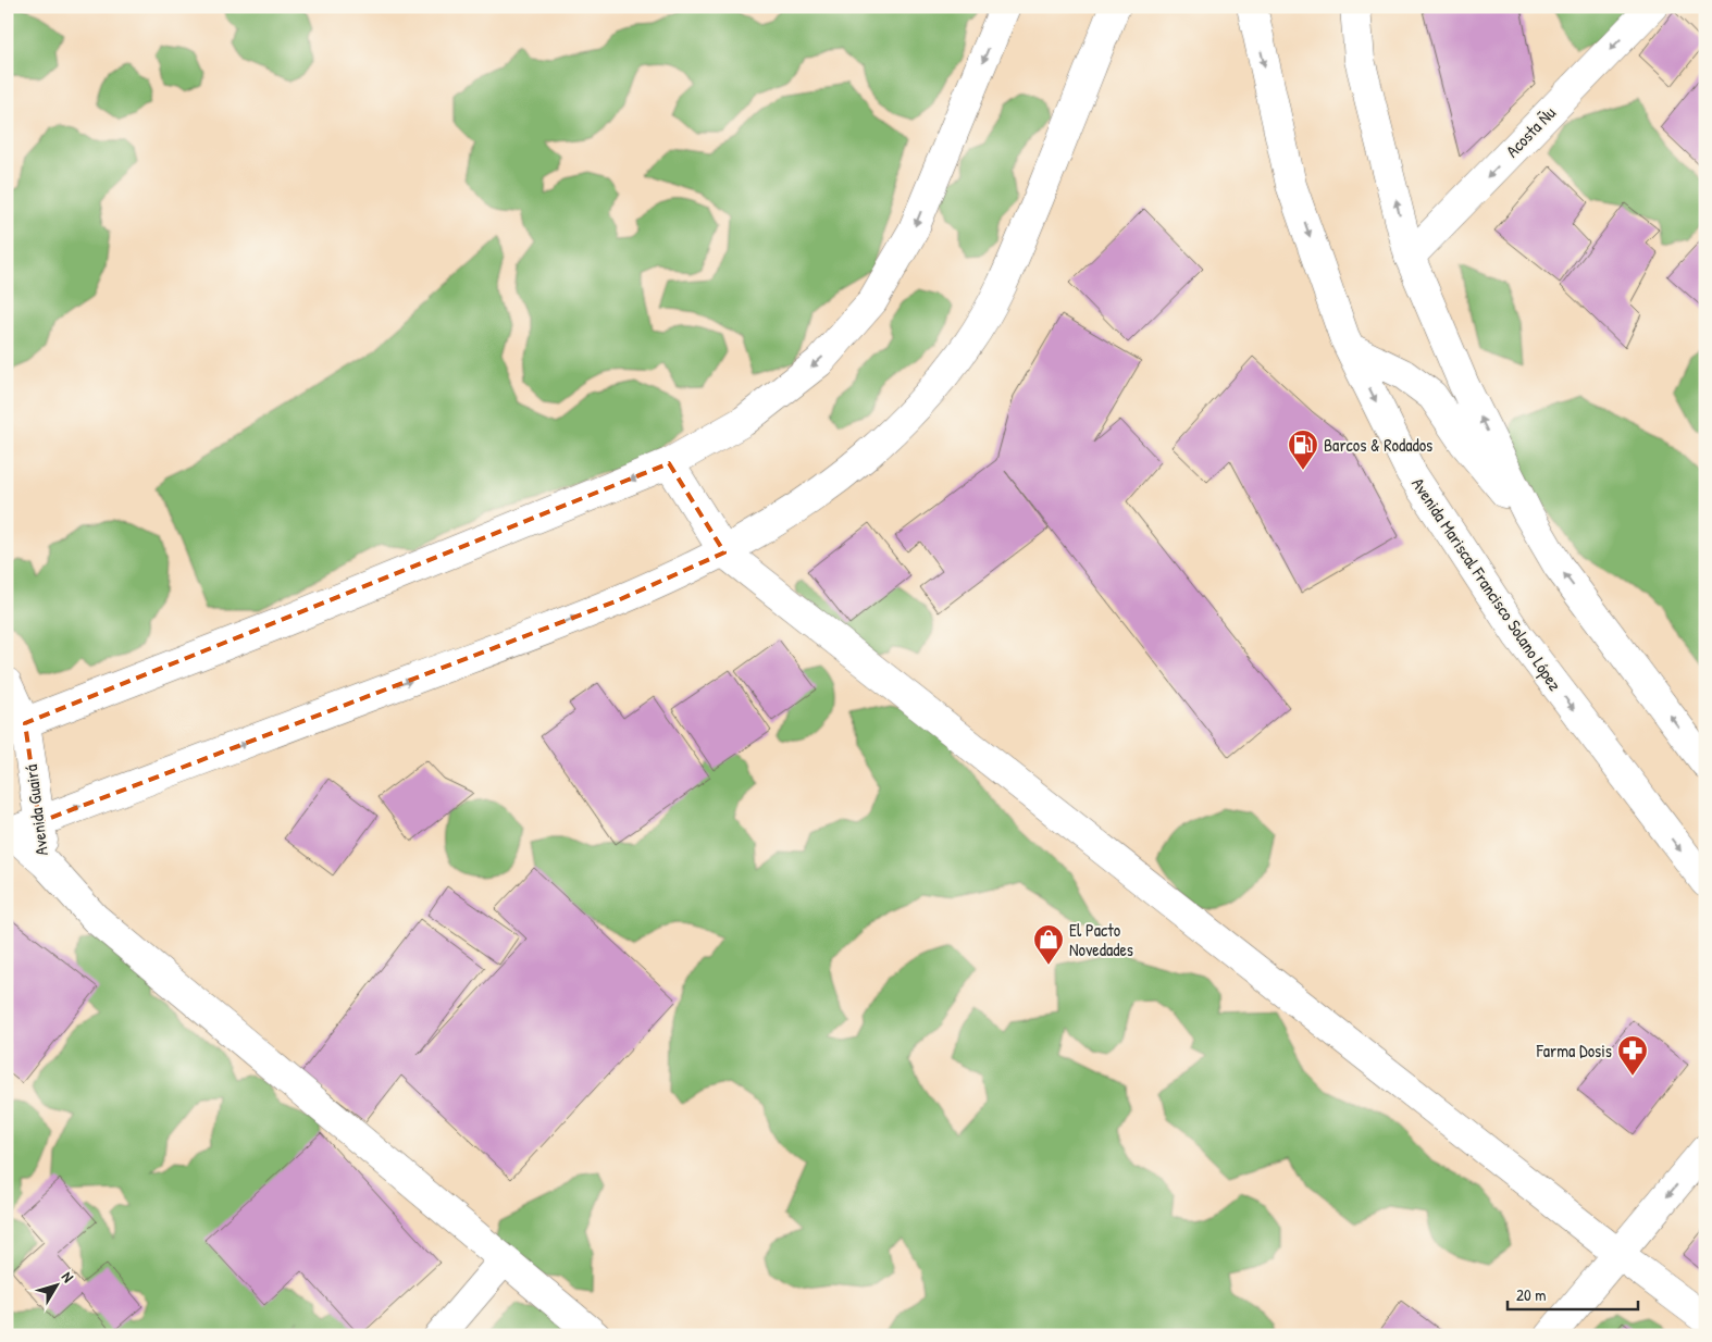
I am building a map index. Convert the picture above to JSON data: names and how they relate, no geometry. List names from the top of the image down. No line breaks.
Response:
{"streets":{"street":["Acosta Ñu","Avenida Mariscal Francisco Solano López","Avenida Guairá"]},"one_way":["Acosta Ñu"],"places":{"fuel station":["Barcos & Rodados"],"shop":["El Pacto Novedades"],"pharmacy":["Farma Dosis"]},"scale_bar":"20 m","north":"top right"}
